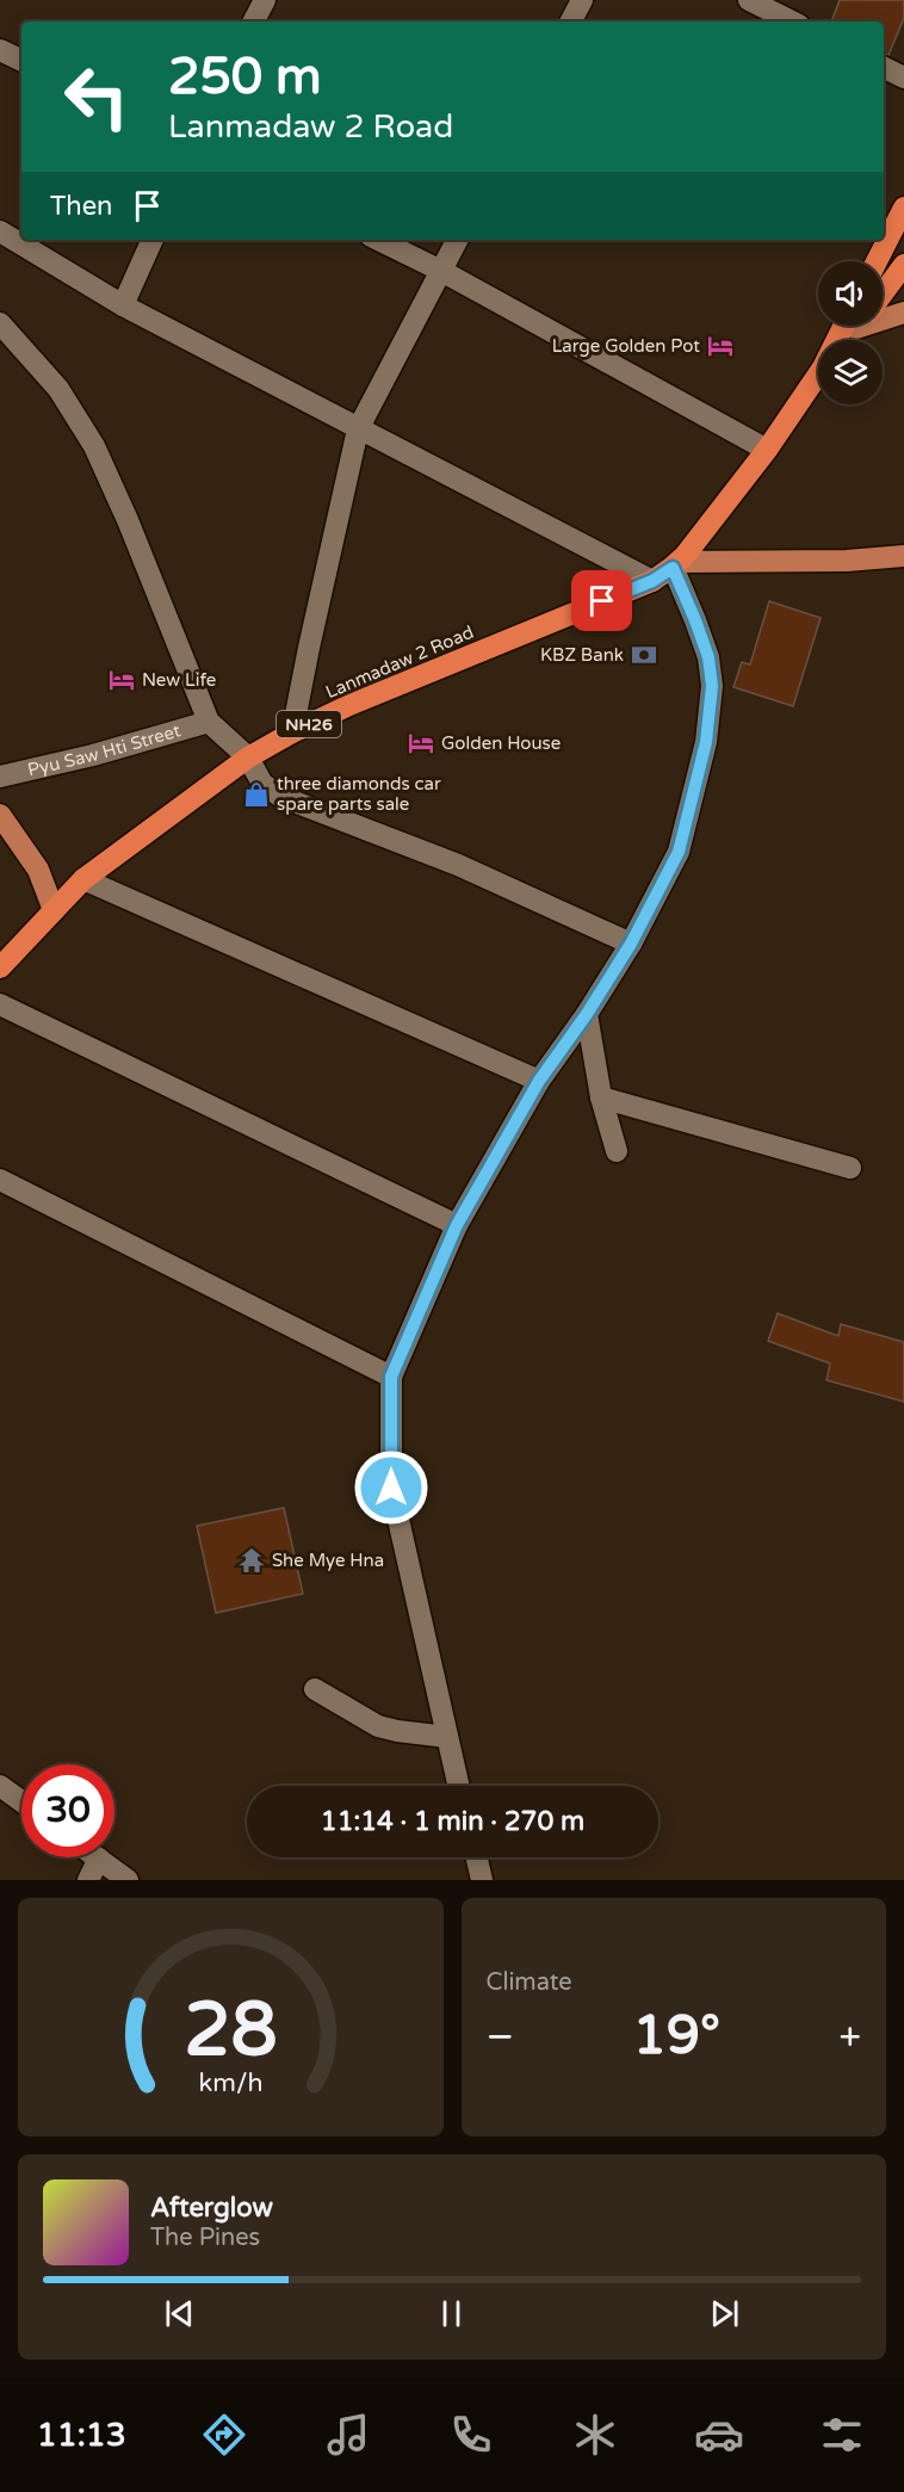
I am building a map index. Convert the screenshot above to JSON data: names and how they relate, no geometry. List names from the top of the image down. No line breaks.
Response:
{"streets":{"highway":["Lanmadaw 2 Road","NH26"],"street":["Pyu Saw Hti Street"]},"crossings":[["Lanmadaw 2 Road","NH26"]],"places":{"hotel":["Large Golden Pot","New Life","Golden House"],"bank":["KBZ Bank"],"shop":["three diamonds car spare parts sale"],"temple":["She Mye Hna"]},"page":{"turn":["250 m","Lanmadaw 2 Road"],"then":"Then","limit":"30","trip":"11:14 · 1 min · 270 m","tile":"Climate","heat":["−","19°","+"],"song":["Afterglow","The Pines"],"tabs":"11:13","gauge":["28","km/h"]}}
